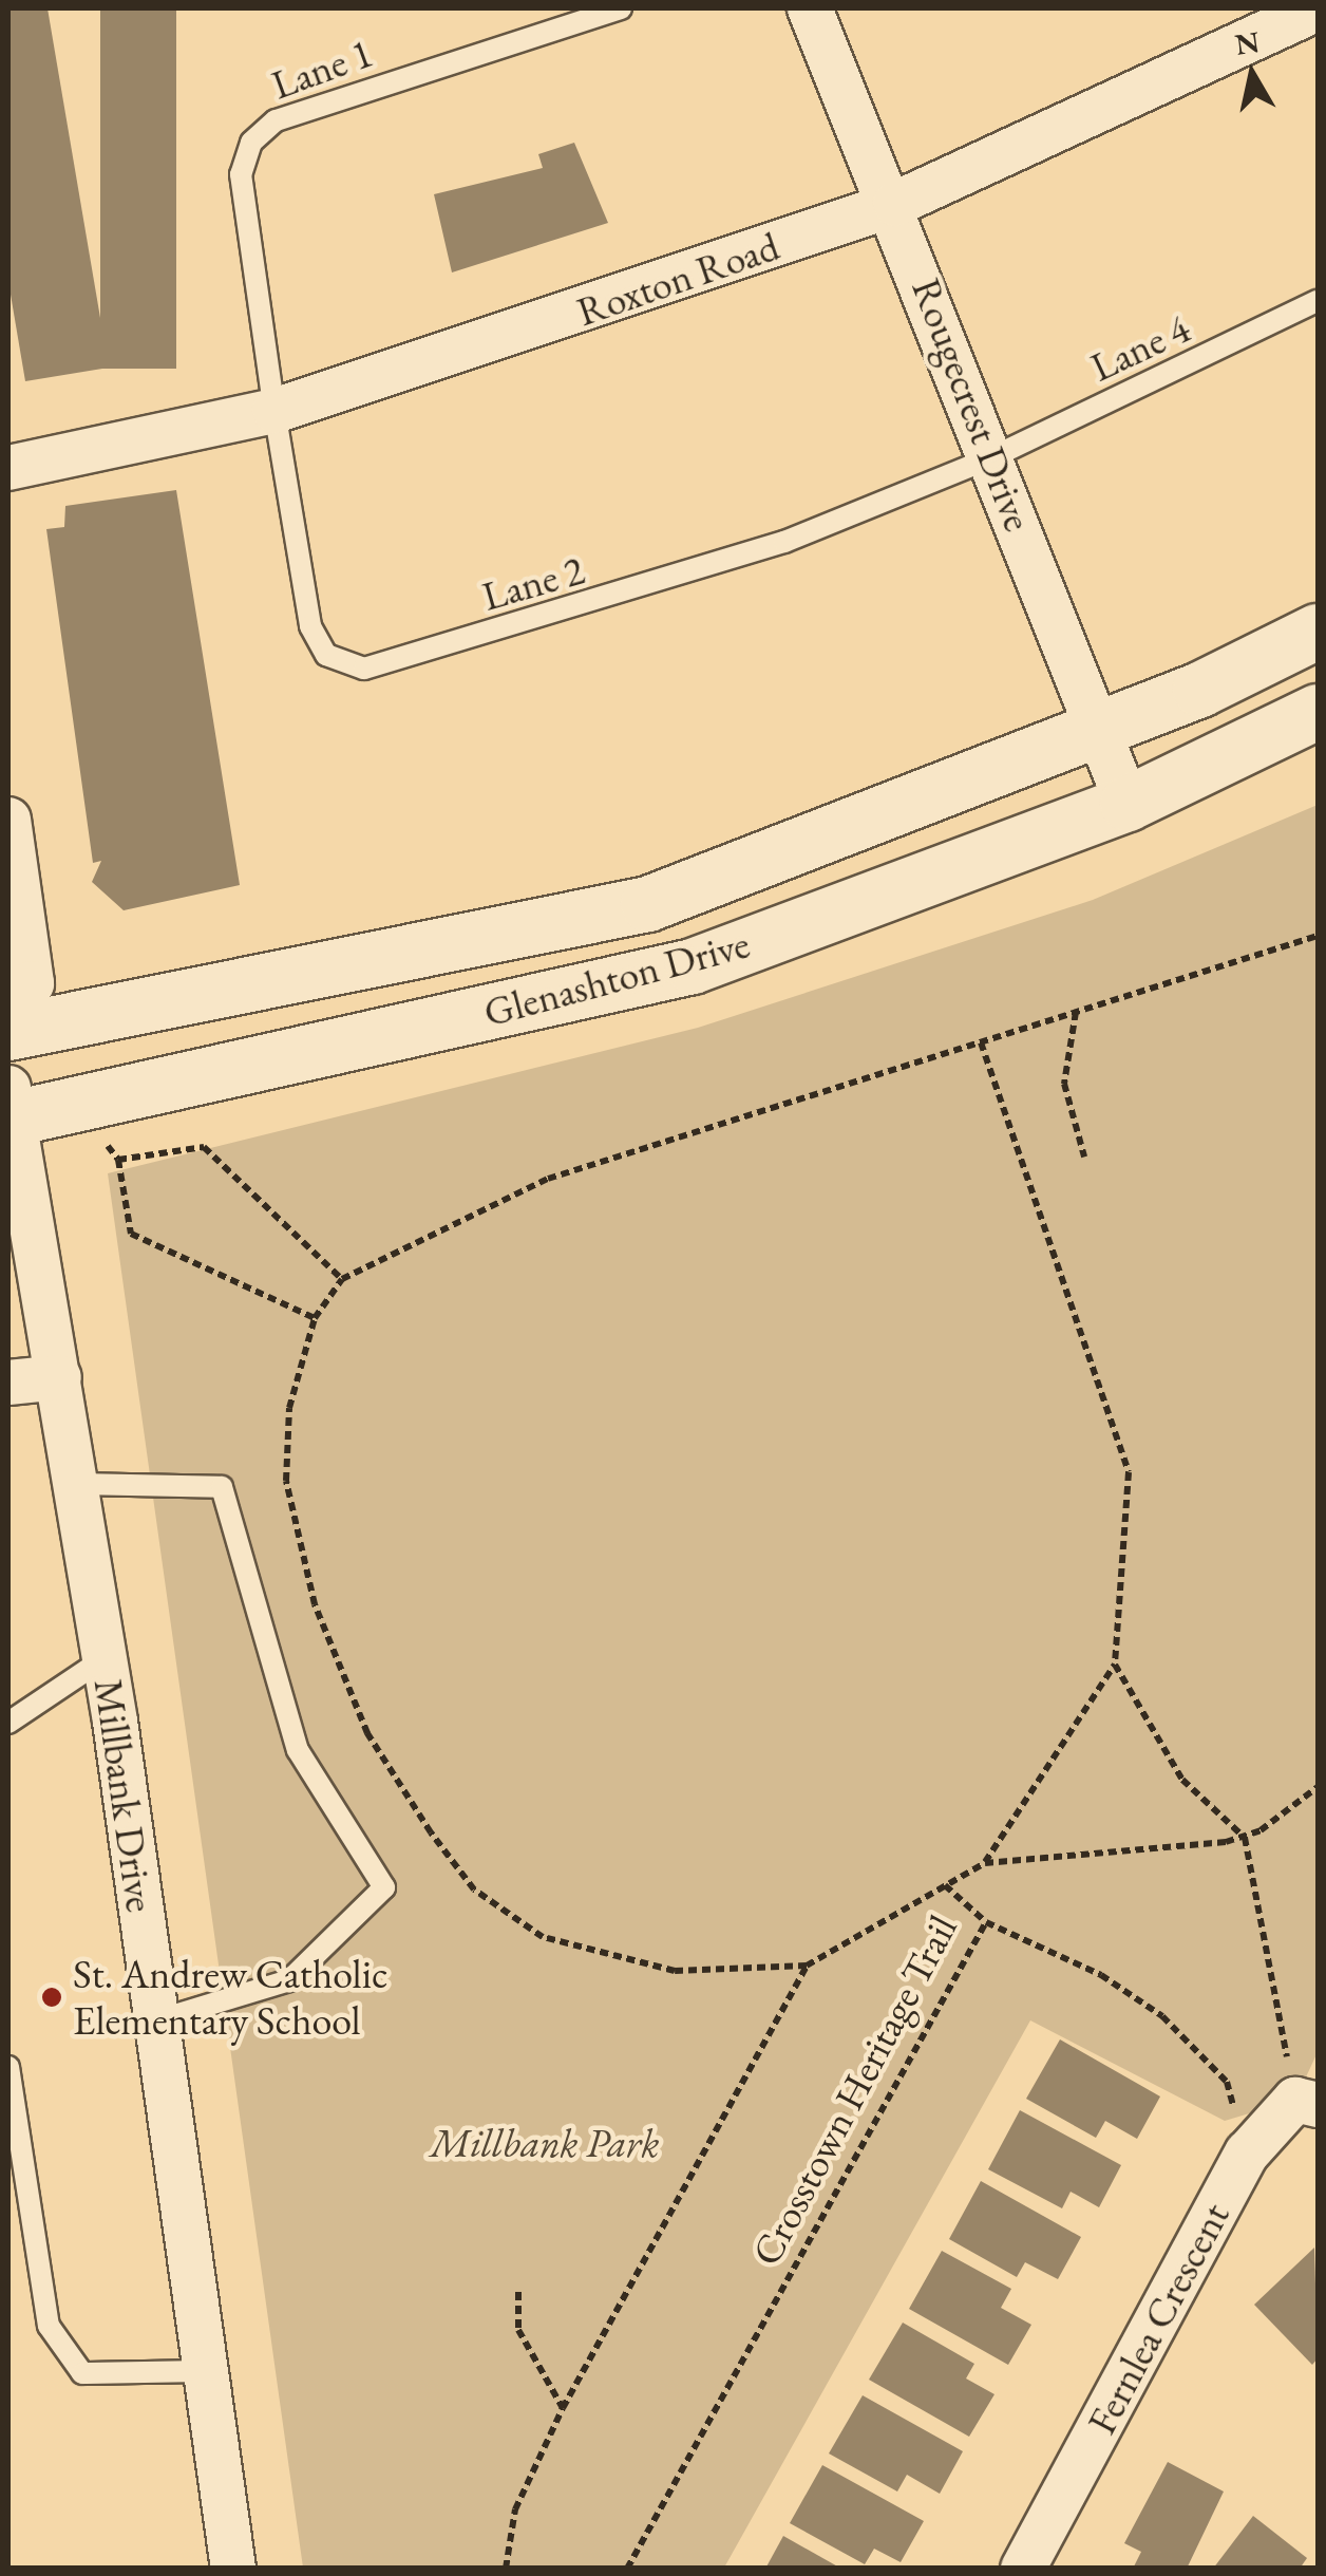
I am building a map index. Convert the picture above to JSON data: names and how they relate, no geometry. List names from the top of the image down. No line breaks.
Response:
{"streets":{"street":["Roxton Road","Rougecrest Drive","Glenashton Drive","Millbank Drive","Fernlea Crescent"],"lane":["Lane 1","Lane 4","Lane 2"],"path":["Crosstown Heritage Trail"]},"crossings":[["Lane 1","Roxton Road"],["Lane 1","Lane 2"],["Roxton Road","Rougecrest Drive"],["Roxton Road","Lane 2"],["Lane 4","Rougecrest Drive"],["Lane 4","Lane 2"],["Rougecrest Drive","Lane 2"],["Rougecrest Drive","Glenashton Drive"],["Glenashton Drive","Millbank Drive"]],"parks":["Millbank Park"],"places":["St. Andrew Catholic Elementary School"],"north":"top"}
